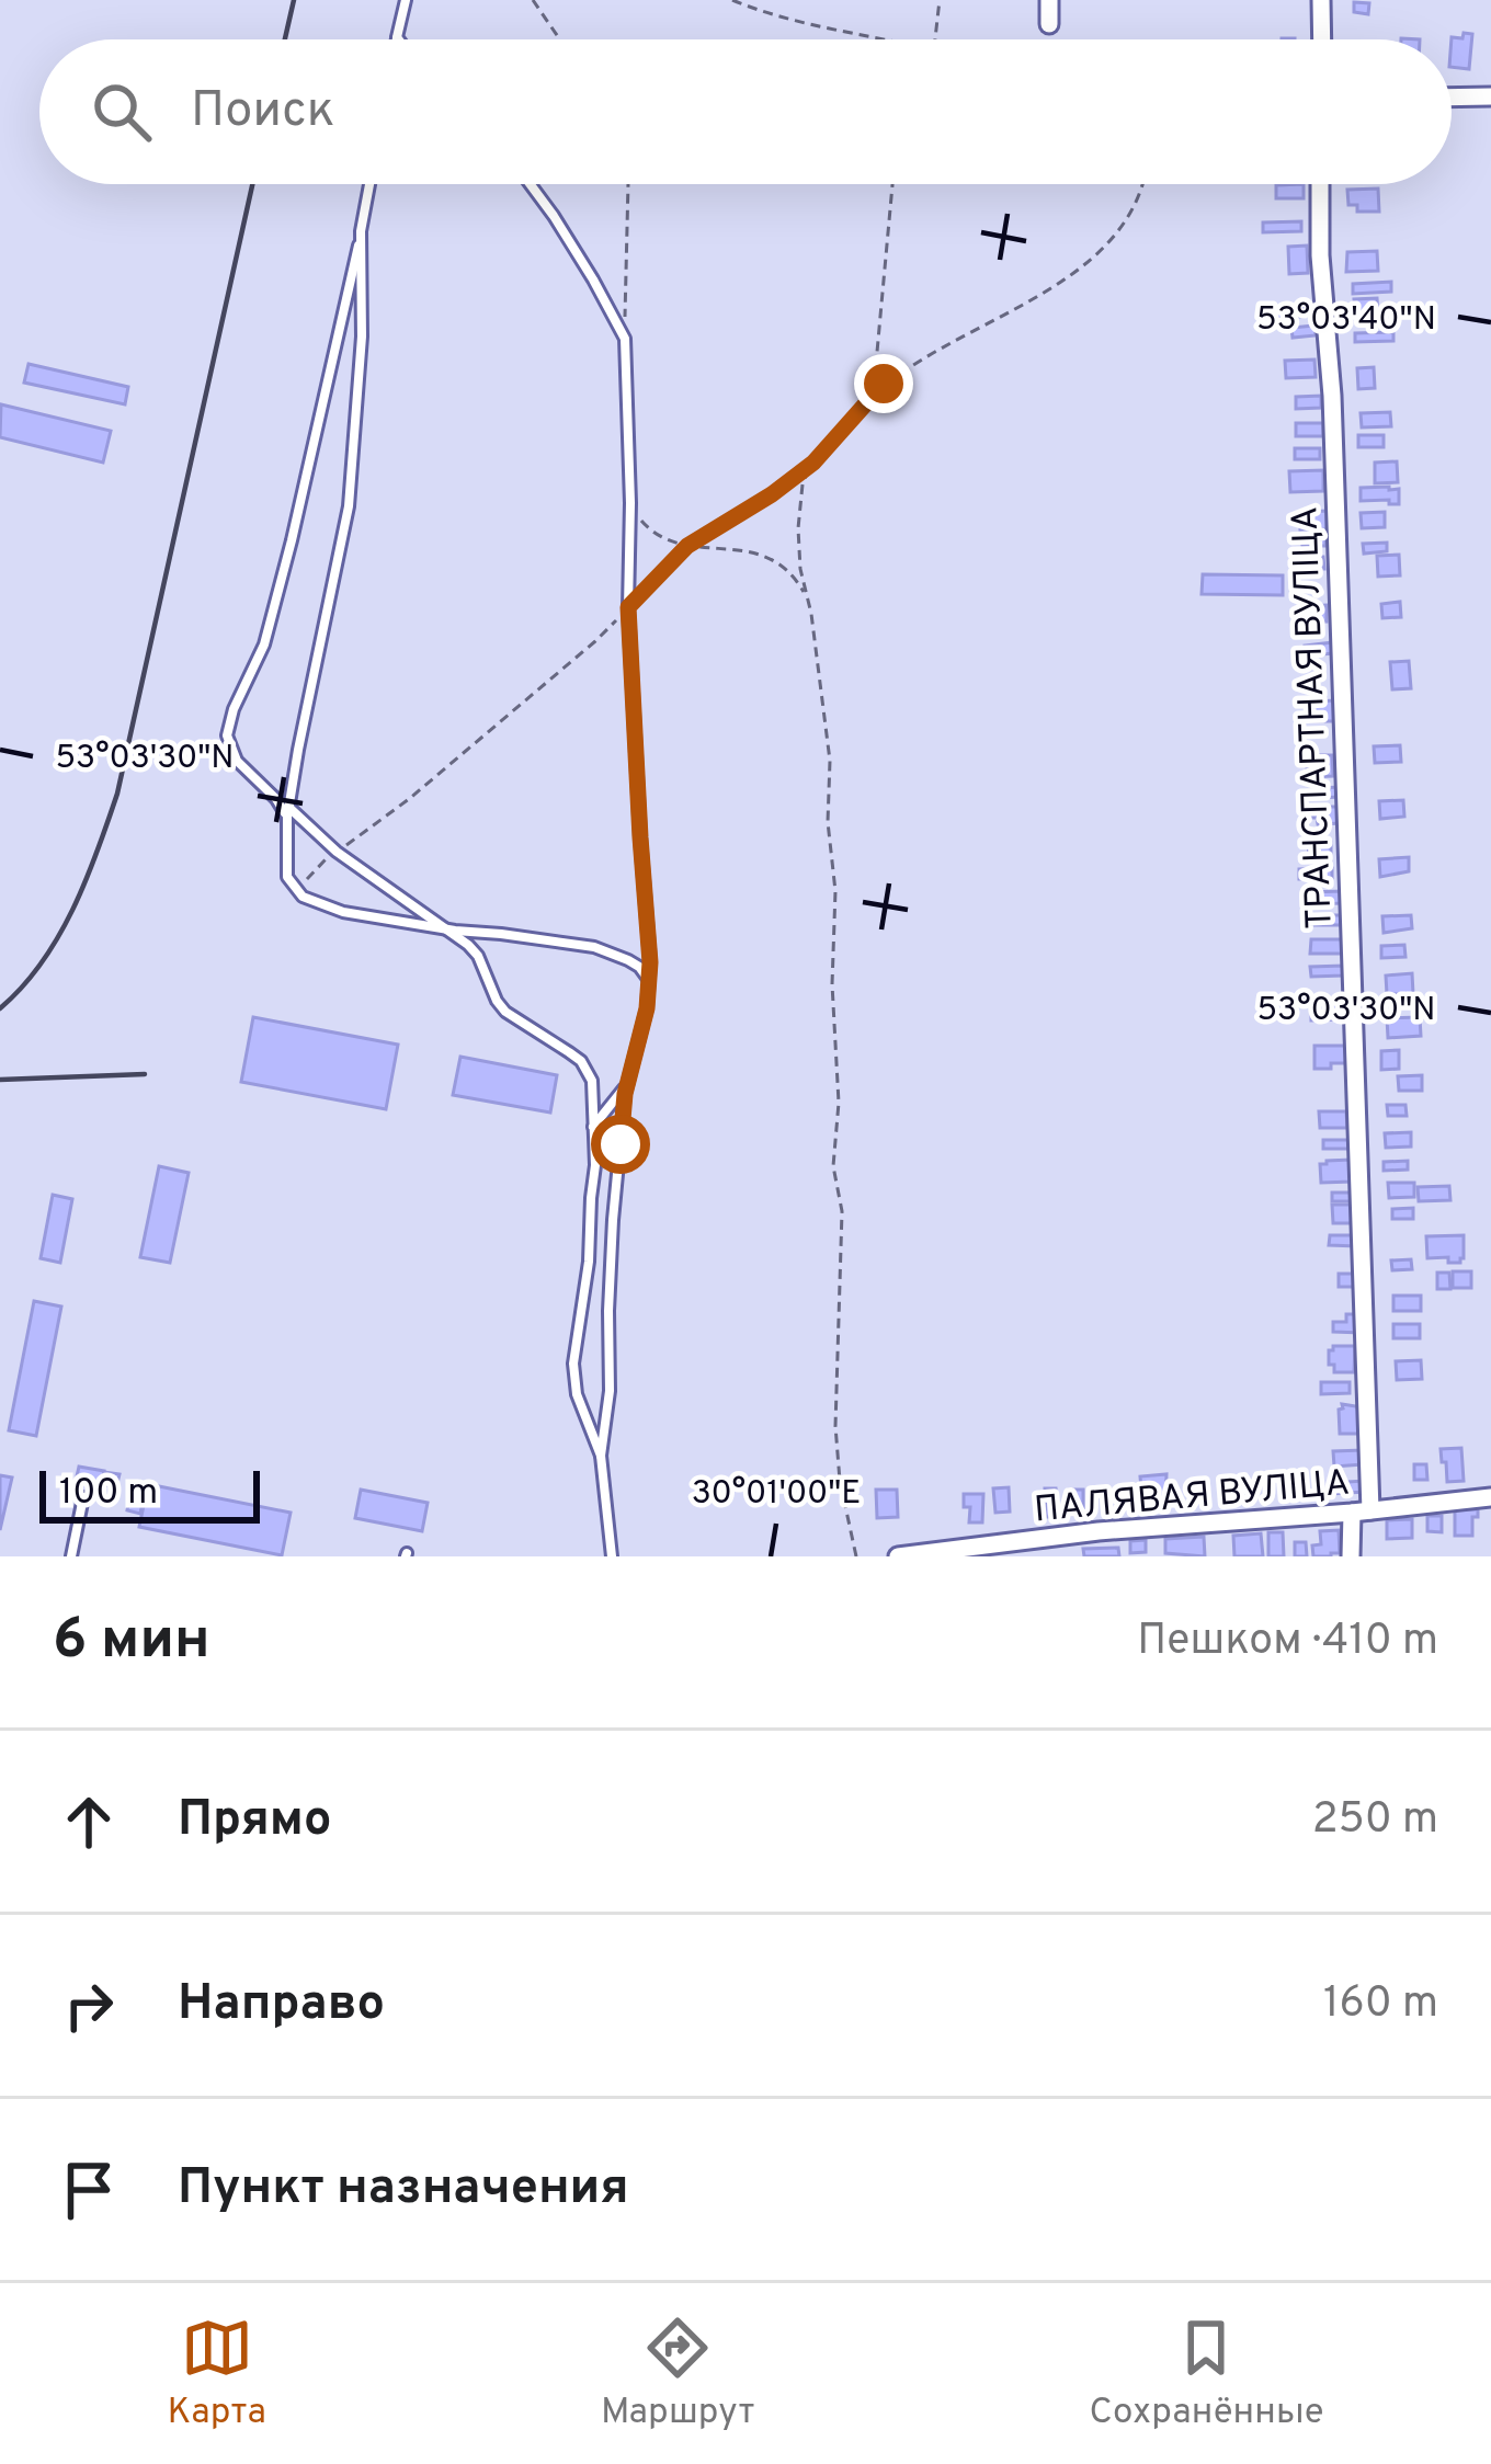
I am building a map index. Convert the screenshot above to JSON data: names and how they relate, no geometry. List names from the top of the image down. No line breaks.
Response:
{"streets":{"street":["ТРАНСПАРТНАЯ ВУЛІЦА","ПАЛЯВАЯ ВУЛІЦА"]},"crossings":[["ТРАНСПАРТНАЯ ВУЛІЦА","ПАЛЯВАЯ ВУЛІЦА"]],"scale_bar":"100 m","page":{"search":"Поиск","scale":"100 m","heading":["6 мин","Пешком · 410 m"],"list":[["Прямо","250 m"],["Направо","160 m"],"Пункт назначения"],"nav":["Карта","Маршрут","Сохранённые"]},"coordinates":["53°03'40\"N","53°03'30\"N","30°01'00\"E"]}
